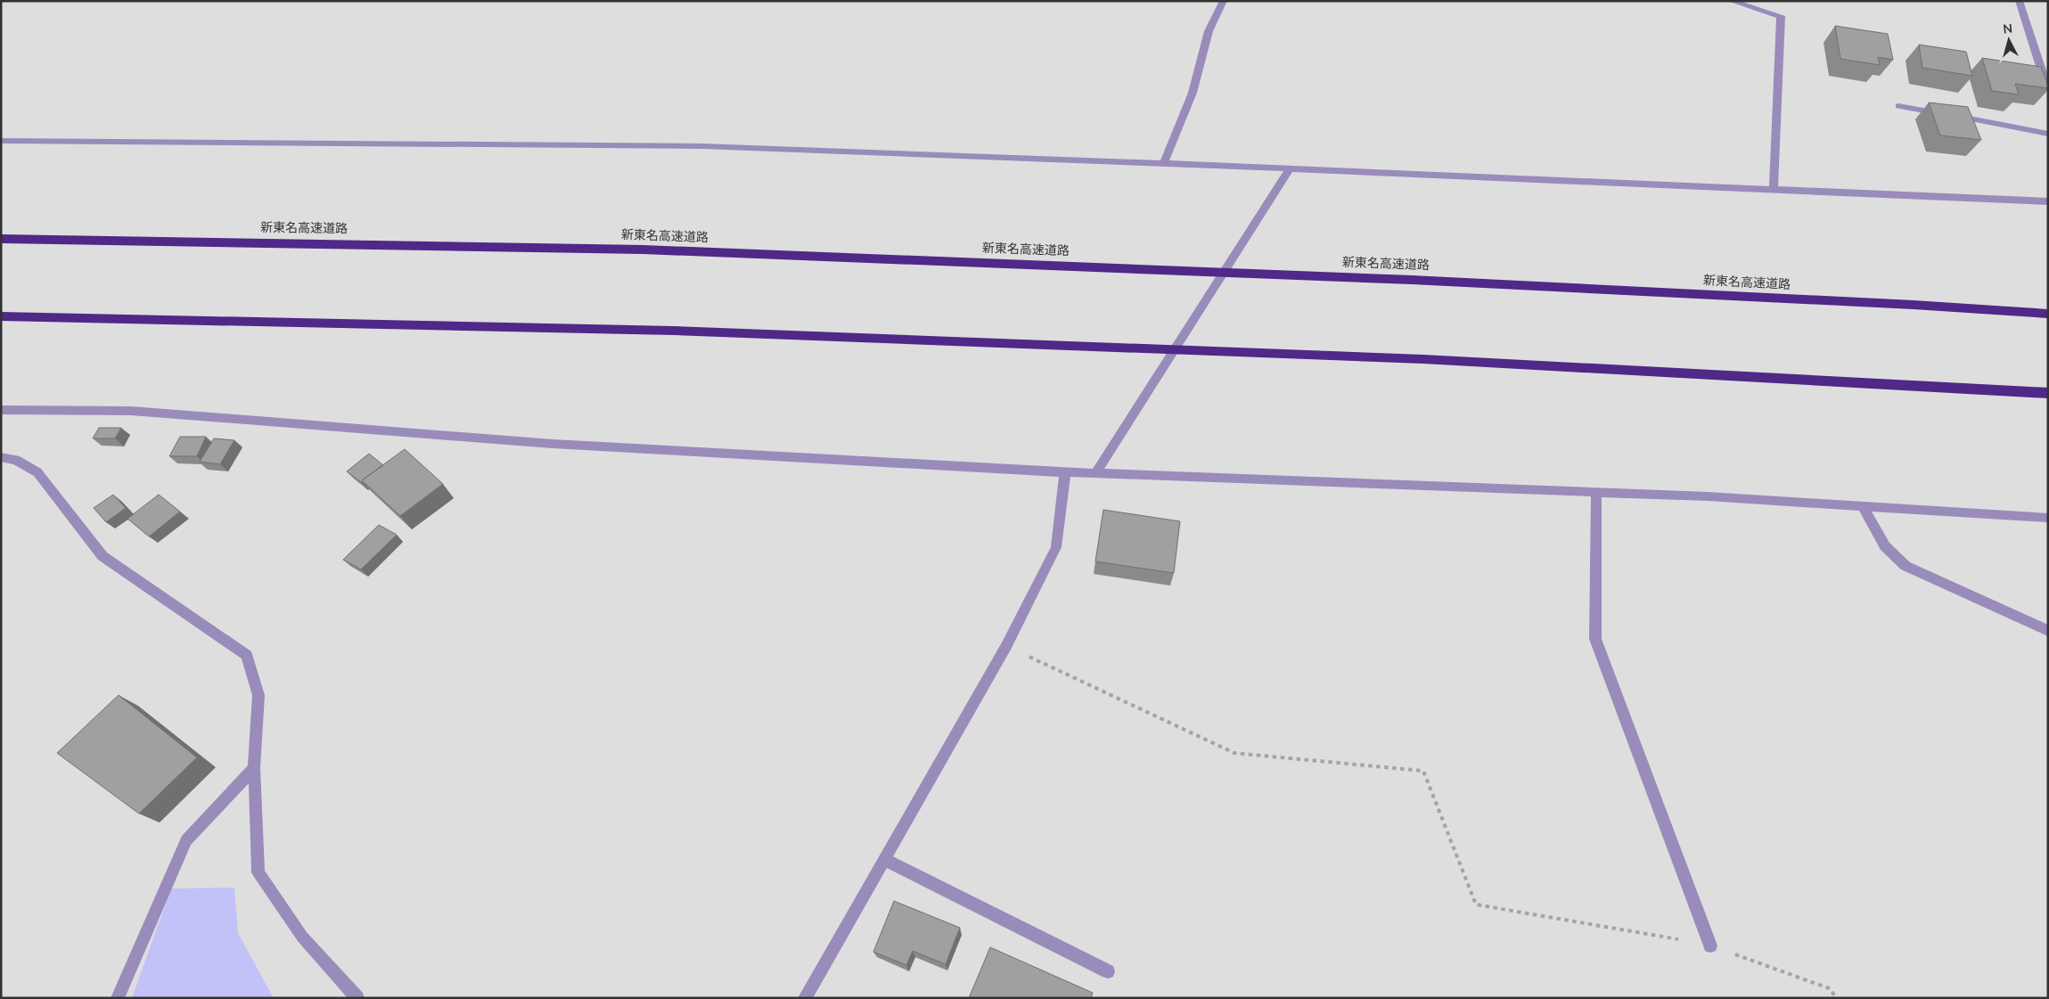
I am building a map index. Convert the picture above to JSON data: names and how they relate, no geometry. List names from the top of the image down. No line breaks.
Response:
{"streets":{"highway":["新東名高速道路"]},"north":"top"}
